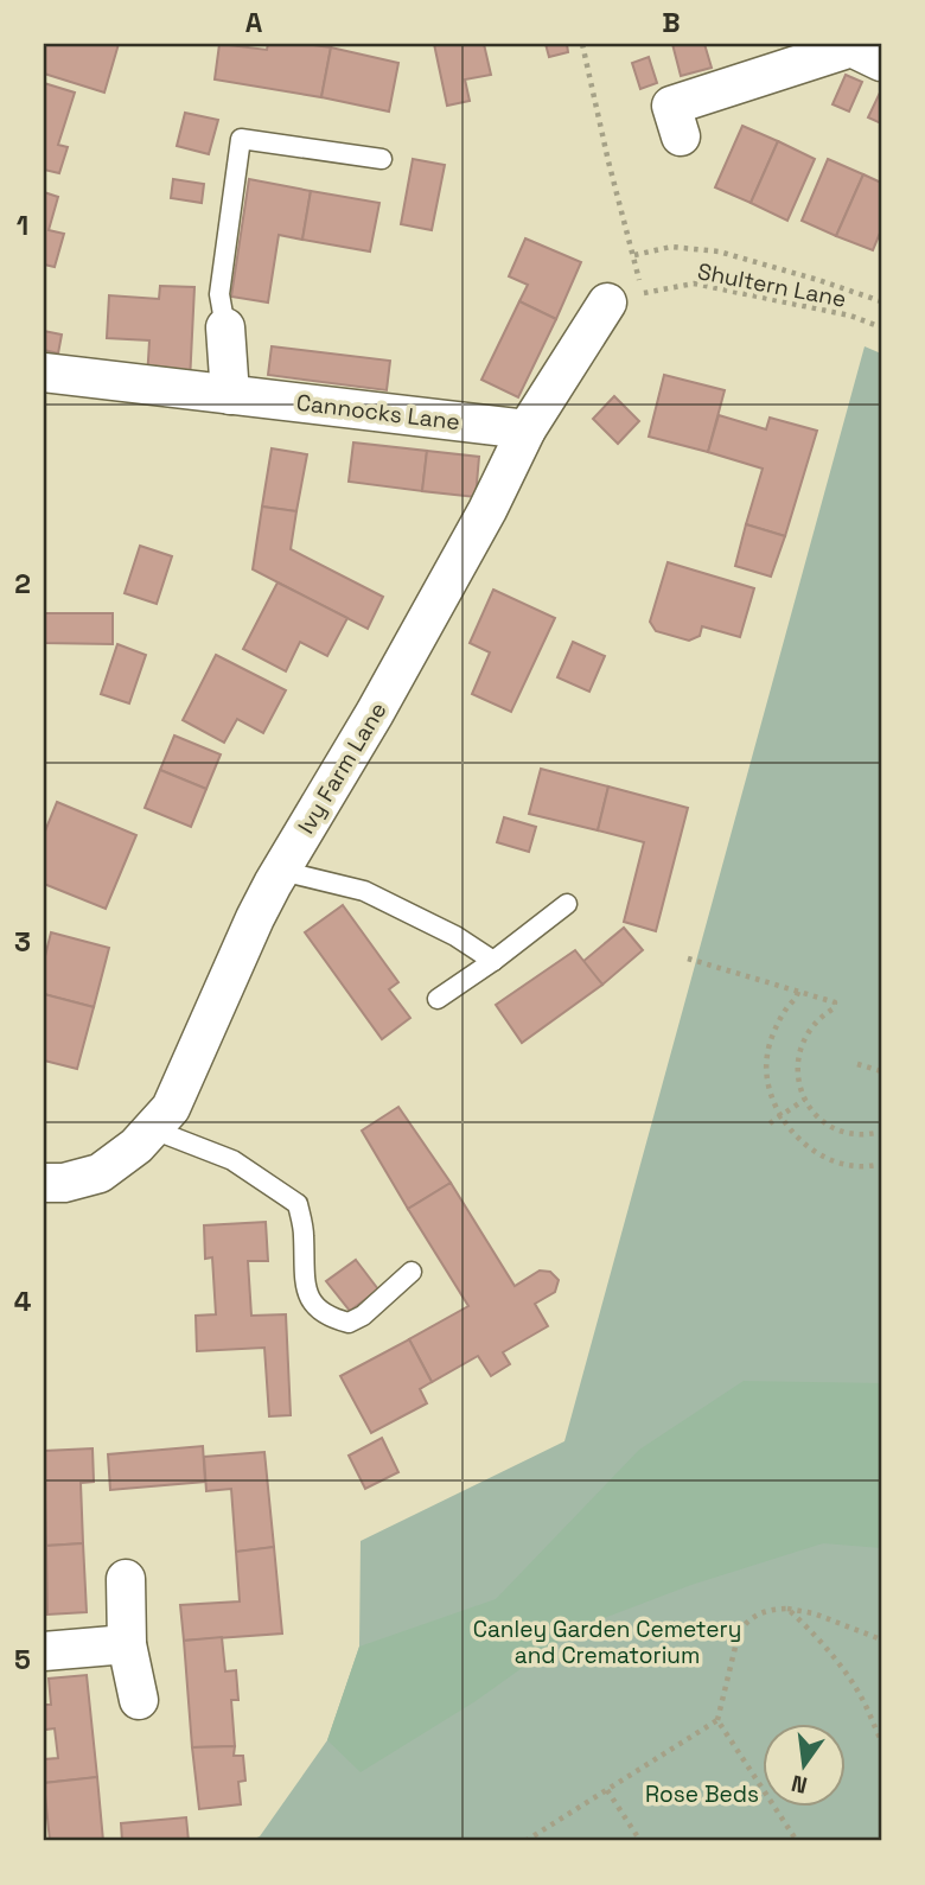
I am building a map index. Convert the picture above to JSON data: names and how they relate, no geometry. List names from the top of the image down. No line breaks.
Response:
{"streets":{"street":["Cannocks Lane","Ivy Farm Lane"],"path":["Shultern Lane"]},"crossings":[["Shultern Lane","Ivy Farm Lane"],["Cannocks Lane","Ivy Farm Lane"]],"parks":["Canley Garden Cemetery and Crematorium","Rose Beds"],"north":"bottom","grid":{"columns":["A","B"],"rows":["1","2","3","4","5"]}}
